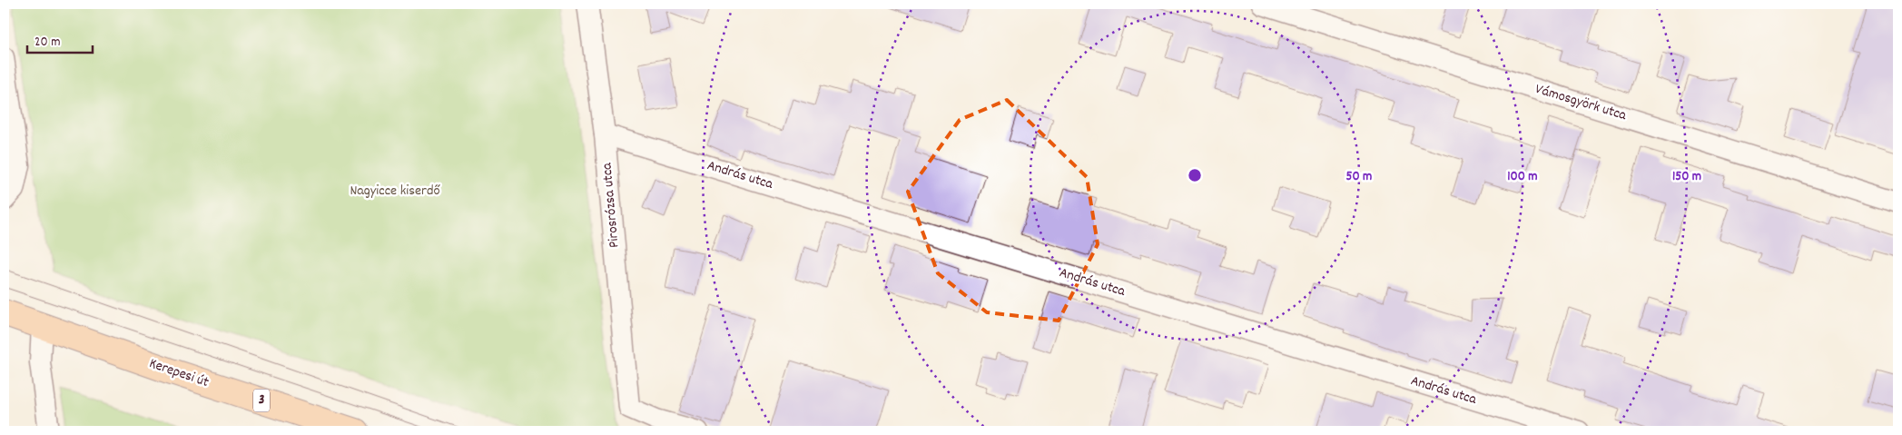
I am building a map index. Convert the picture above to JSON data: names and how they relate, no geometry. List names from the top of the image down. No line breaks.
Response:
{"streets":{"main road":["Kerepesi út","3"],"street":["Vámosgyörk utca","András utca","Pirosrózsa utca"]},"crossings":[["András utca","Pirosrózsa utca"]],"parks":["Nagyicce kiserdő"],"scale_bar":"20 m","rings":["50 m","100 m","150 m"]}
